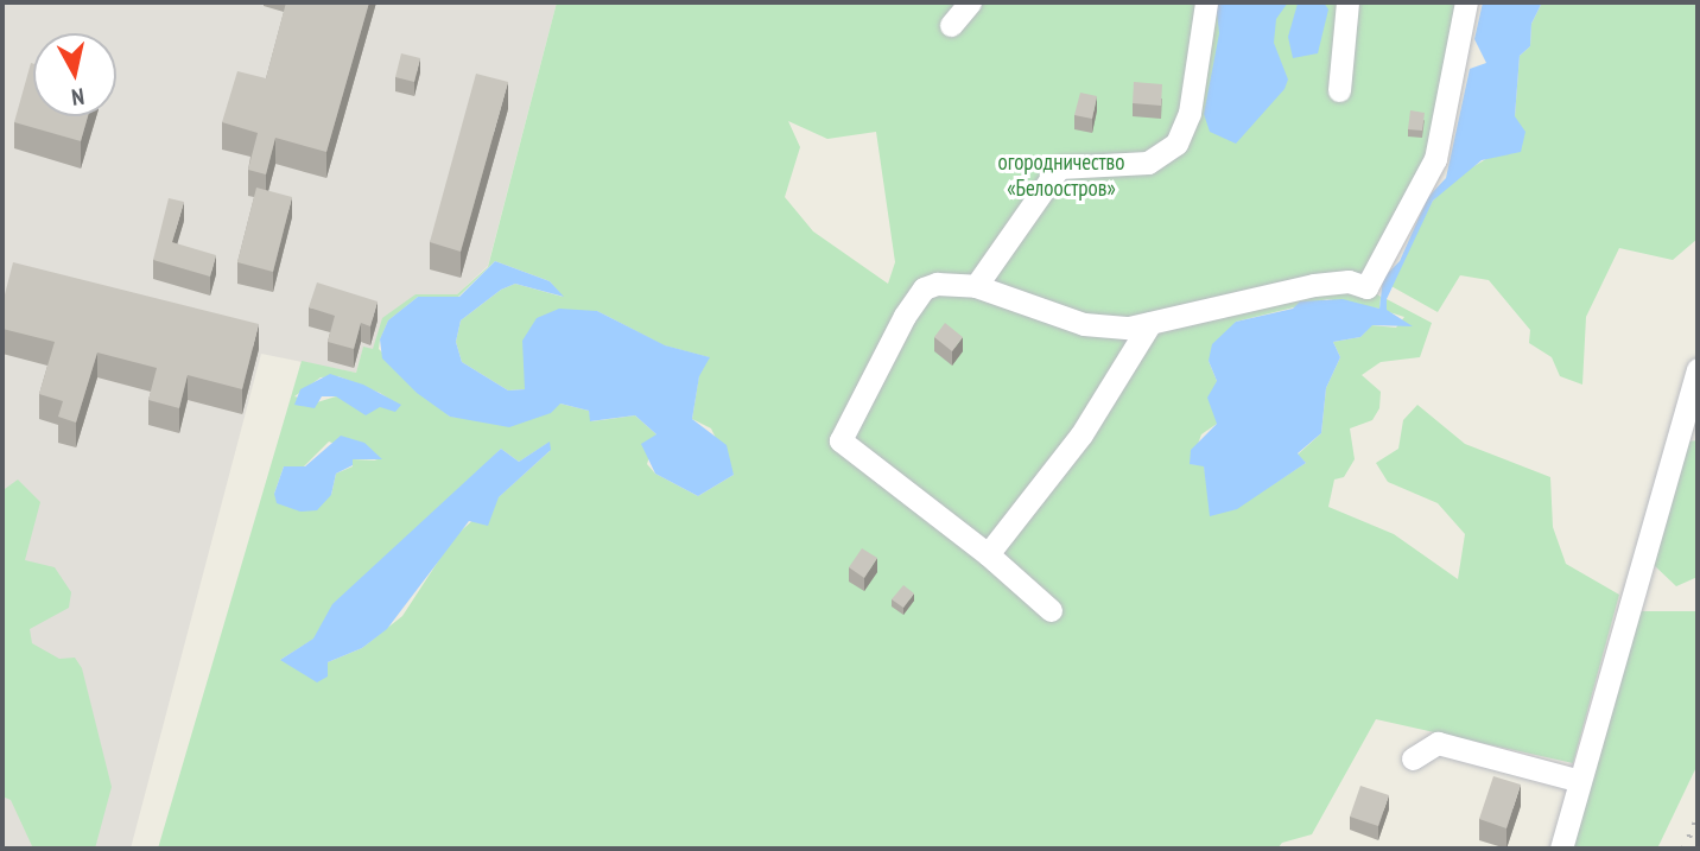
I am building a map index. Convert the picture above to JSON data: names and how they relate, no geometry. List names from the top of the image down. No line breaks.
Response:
{"parks":["огородничество «Белоостров»"],"north":"bottom"}
